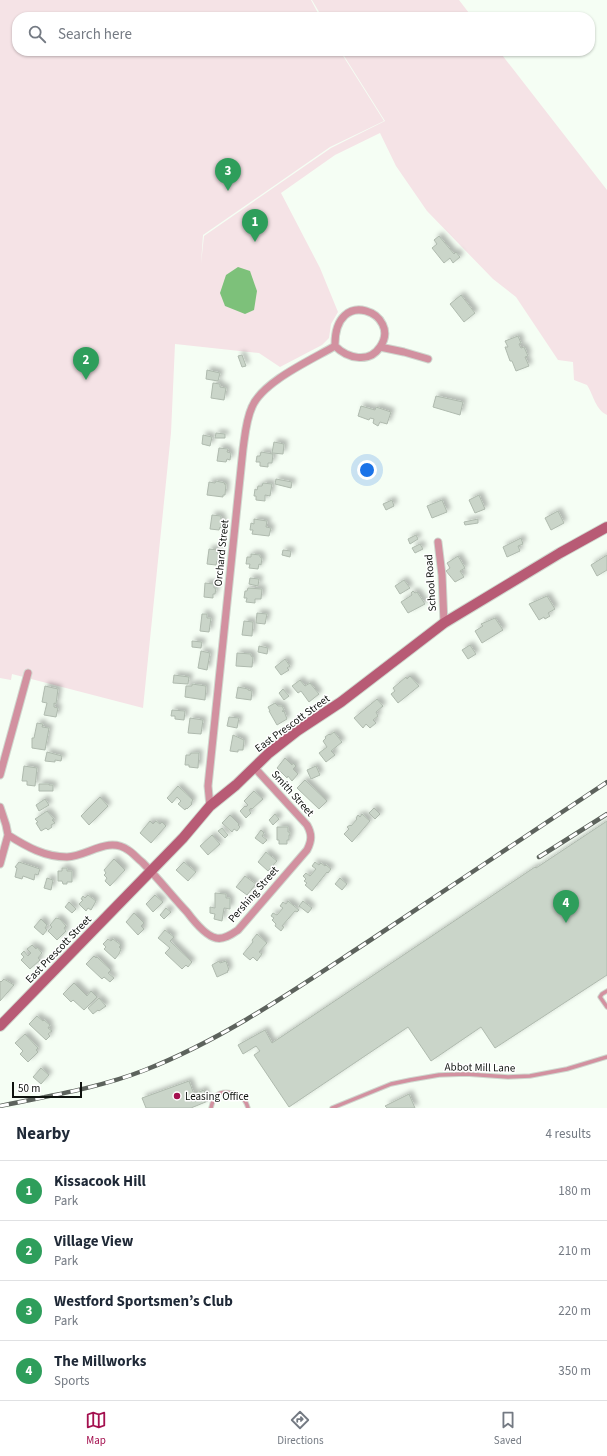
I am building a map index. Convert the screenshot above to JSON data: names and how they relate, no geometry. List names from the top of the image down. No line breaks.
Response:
{"streets":{"main road":["East Prescott Street"],"street":["Orchard Street","School Road","Smith Street","Pershing Street"],"lane":["Abbot Mill Lane"]},"crossings":[["Orchard Street","East Prescott Street"],["School Road","East Prescott Street"],["East Prescott Street","Smith Street"],["East Prescott Street","Pershing Street"],["Smith Street","Pershing Street"]],"places":["Leasing Office"],"scale_bar":"50 m","page":{"search":"Search here","pins":["3","1","2","4"],"scale":"50 m","heading":["Nearby","4 results"],"list":[{"mark":"1","name":"Kissacook Hill","note":"Park","value":"180 m"},{"mark":"2","name":"Village View","note":"Park","value":"210 m"},{"mark":"3","name":"Westford Sportsmen’s Club","note":"Park","value":"220 m"},{"mark":"4","name":"The Millworks","note":"Sports","value":"350 m"}],"nav":["Map","Directions","Saved"]}}
